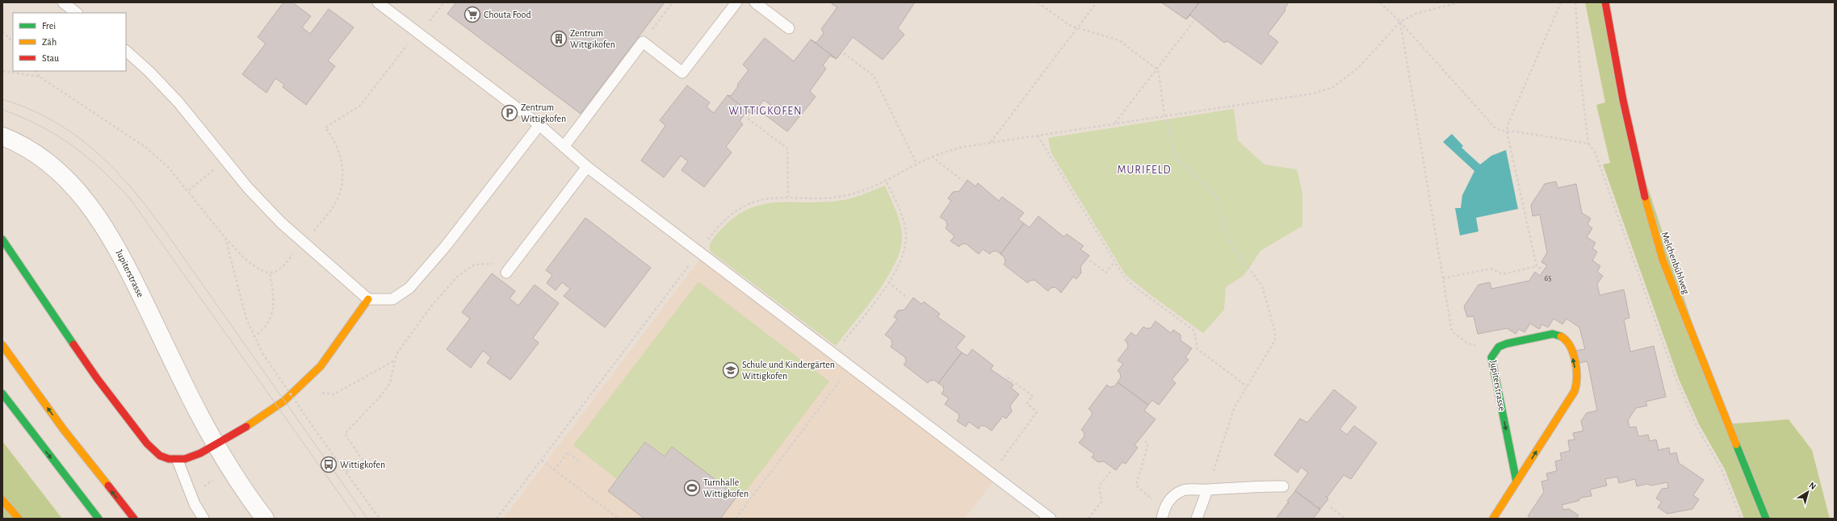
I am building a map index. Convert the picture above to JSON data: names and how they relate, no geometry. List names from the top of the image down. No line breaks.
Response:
{"streets":{"main road":["Melchenbühlweg","Jupiterstrasse"]},"districts":["WITTIGKOFEN","MURIFELD"],"places":{"supermarket":["Chouta Food"],"building":["Zentrum Wittgikofen"],"parking":["Zentrum Wittigkofen"],"school or university":["Schule und Kindergärten Wittigkofen"],"bus stop":["Wittigkofen"],"sports":["Turnhalle Wittigkofen"]},"house_numbers":["65"],"legend":["Frei","Zäh","Stau"],"north":"top right"}
